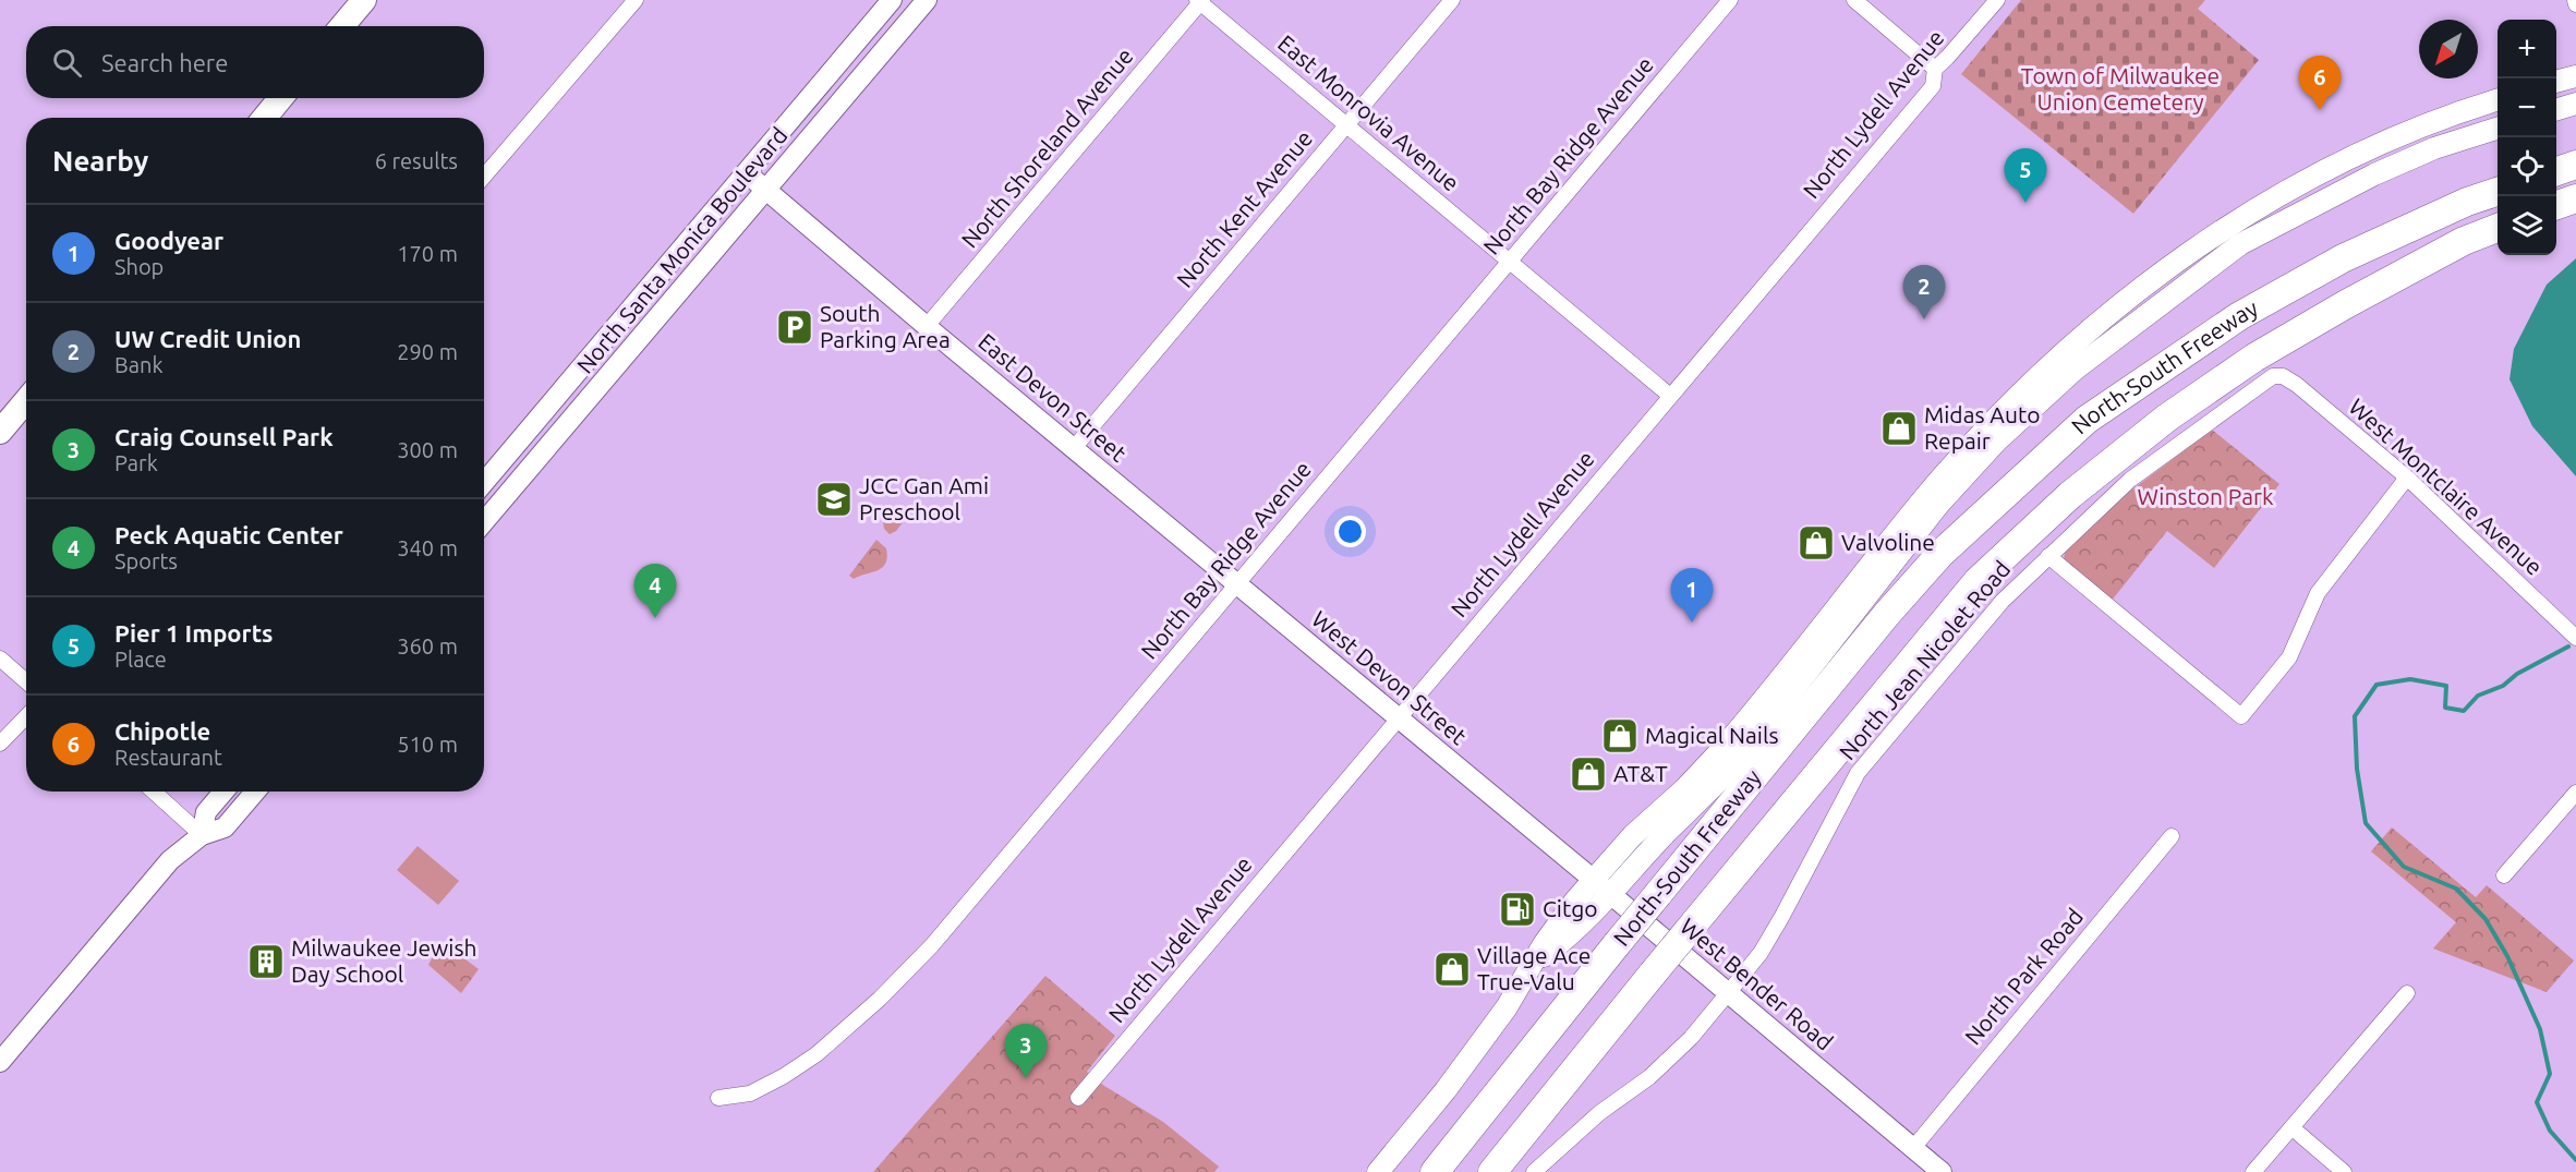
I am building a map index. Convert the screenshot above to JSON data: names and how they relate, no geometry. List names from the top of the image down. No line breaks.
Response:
{"streets":{"highway":["North-South Freeway"],"street":["East Monrovia Avenue","North Lydell Avenue","North Shoreland Avenue","North Bay Ridge Avenue","North Kent Avenue","North Santa Monica Boulevard","East Devon Street","West Montclaire Avenue","North Jean Nicolet Road","West Devon Street","North Park Road","West Bender Road"]},"crossings":[["East Monrovia Avenue","North Lydell Avenue"],["East Monrovia Avenue","North Shoreland Avenue"],["East Monrovia Avenue","North Bay Ridge Avenue"],["East Monrovia Avenue","North Kent Avenue"],["North Lydell Avenue","West Devon Street"],["North Shoreland Avenue","East Devon Street"],["North Bay Ridge Avenue","East Devon Street"],["North Bay Ridge Avenue","West Devon Street"],["North Kent Avenue","East Devon Street"],["North Santa Monica Boulevard","East Devon Street"],["East Devon Street","West Devon Street"],["West Montclaire Avenue","North Jean Nicolet Road"],["North Jean Nicolet Road","West Bender Road"],["West Devon Street","West Bender Road"],["North Park Road","West Bender Road"]],"parks":["Town of Milwaukee Union Cemetery","Winston Park"],"places":{"parking":["South Parking Area"],"shop":["Midas Auto Repair","Valvoline","Magical Nails","AT&T","Village Ace True-Valu"],"school or university":["JCC Gan Ami Preschool"],"fuel station":["Citgo"],"building":["Milwaukee Jewish Day School"]},"north":"bottom left","page":{"map_buttons":["+","−"],"search":"Search here","pins":["6","5","2","4","1","3"],"heading":["Nearby","6 results"],"list":[{"mark":"1","name":"Goodyear","note":"Shop","value":"170 m"},{"mark":"2","name":"UW Credit Union","note":"Bank","value":"290 m"},{"mark":"3","name":"Craig Counsell Park","note":"Park","value":"300 m"},{"mark":"4","name":"Peck Aquatic Center","note":"Sports","value":"340 m"},{"mark":"5","name":"Pier 1 Imports","note":"Place","value":"360 m"},{"mark":"6","name":"Chipotle","note":"Restaurant","value":"510 m"}]}}
